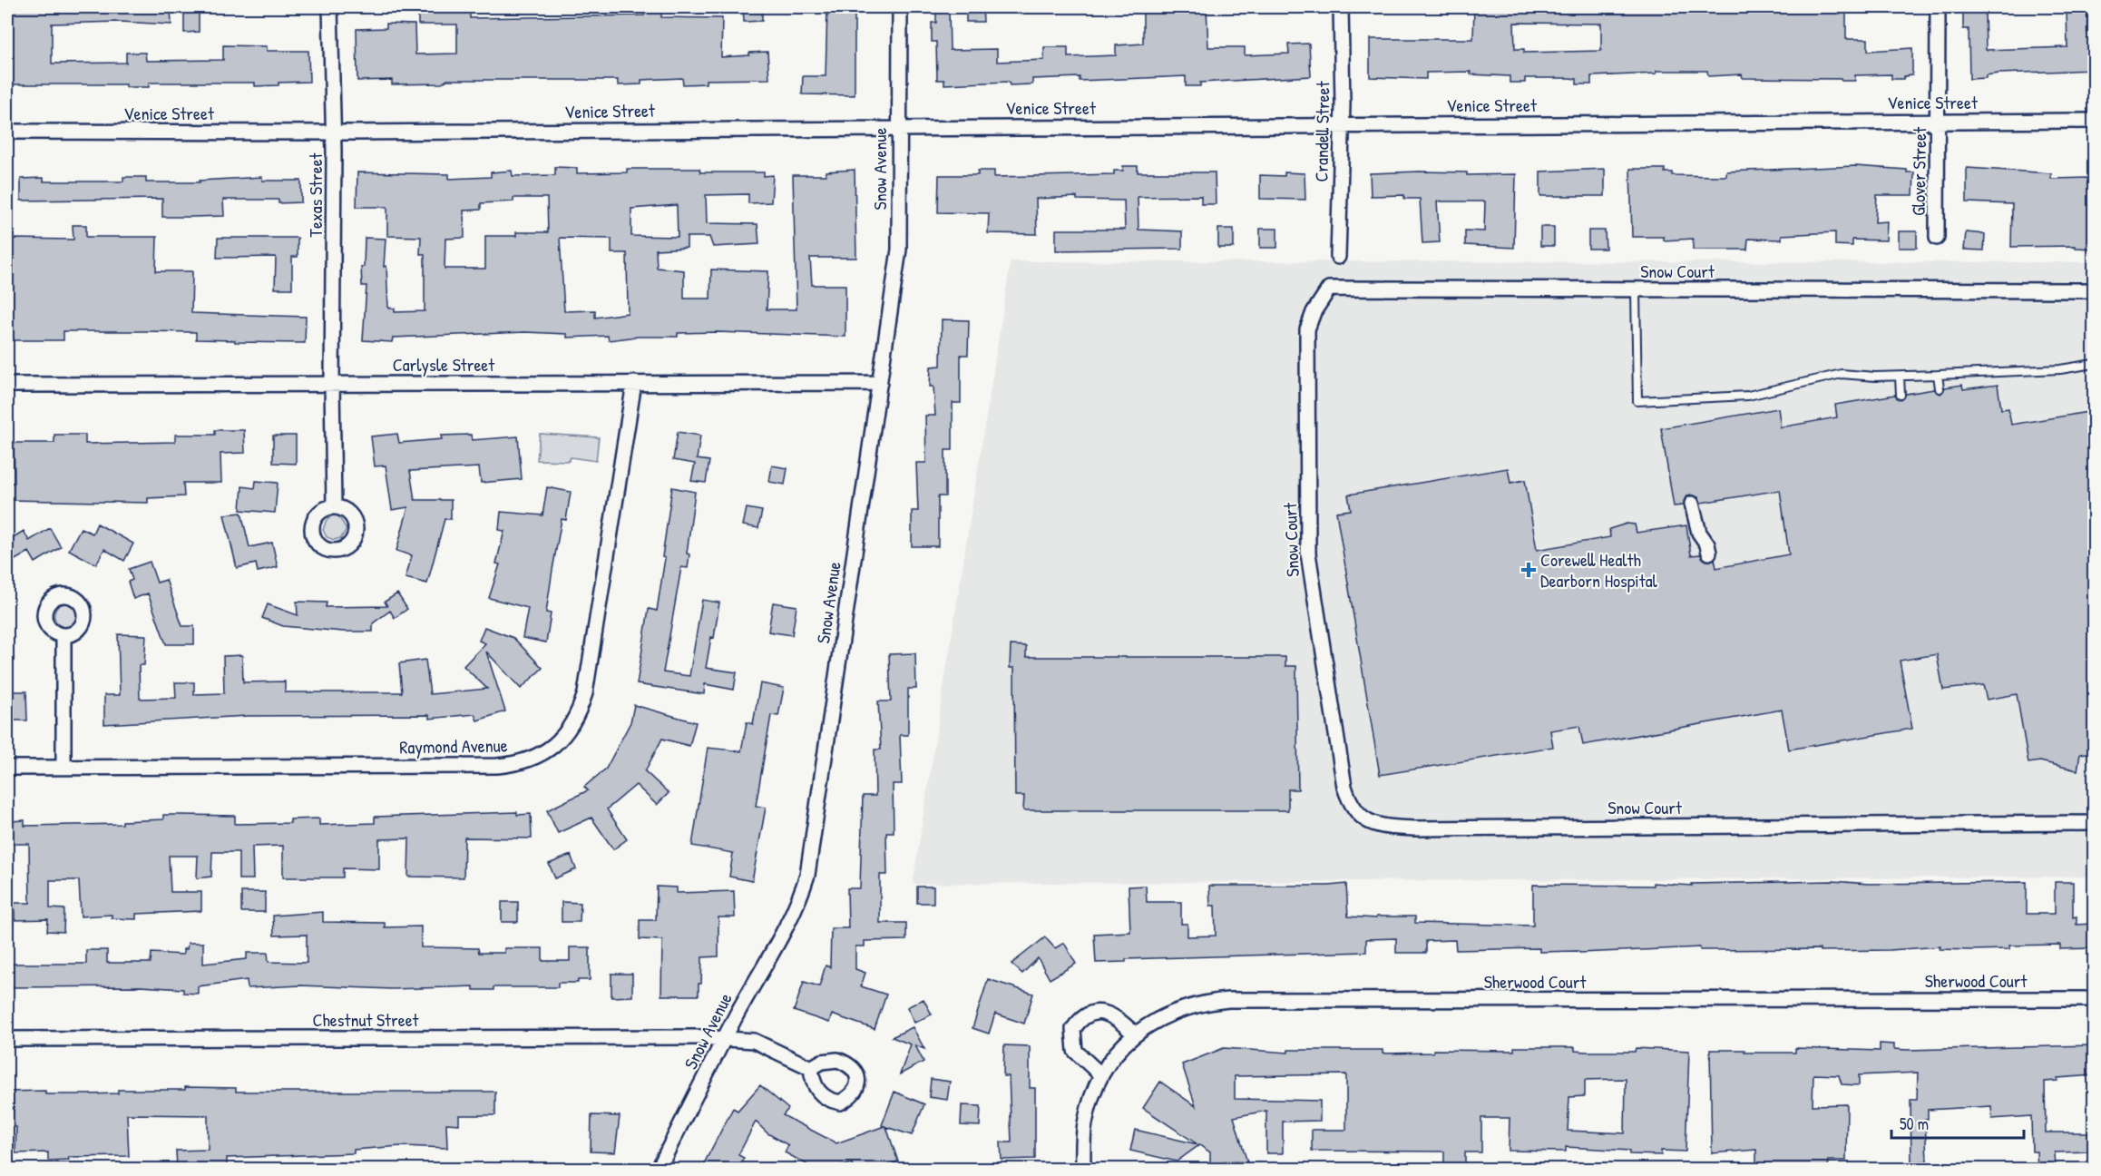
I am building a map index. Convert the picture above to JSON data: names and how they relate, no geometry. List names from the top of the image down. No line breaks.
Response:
{"streets":{"street":["Venice Street","Crandell Street","Snow Avenue","Glover Street","Texas Street","Snow Court","Carlysle Street","Raymond Avenue","Sherwood Court","Chestnut Street"]},"crossings":[["Venice Street","Crandell Street"],["Venice Street","Snow Avenue"],["Venice Street","Glover Street"],["Venice Street","Texas Street"],["Snow Avenue","Carlysle Street"],["Snow Avenue","Chestnut Street"],["Texas Street","Carlysle Street"],["Carlysle Street","Raymond Avenue"]],"places":{"health":["Corewell Health Dearborn Hospital"]},"scale_bar":"50 m"}
